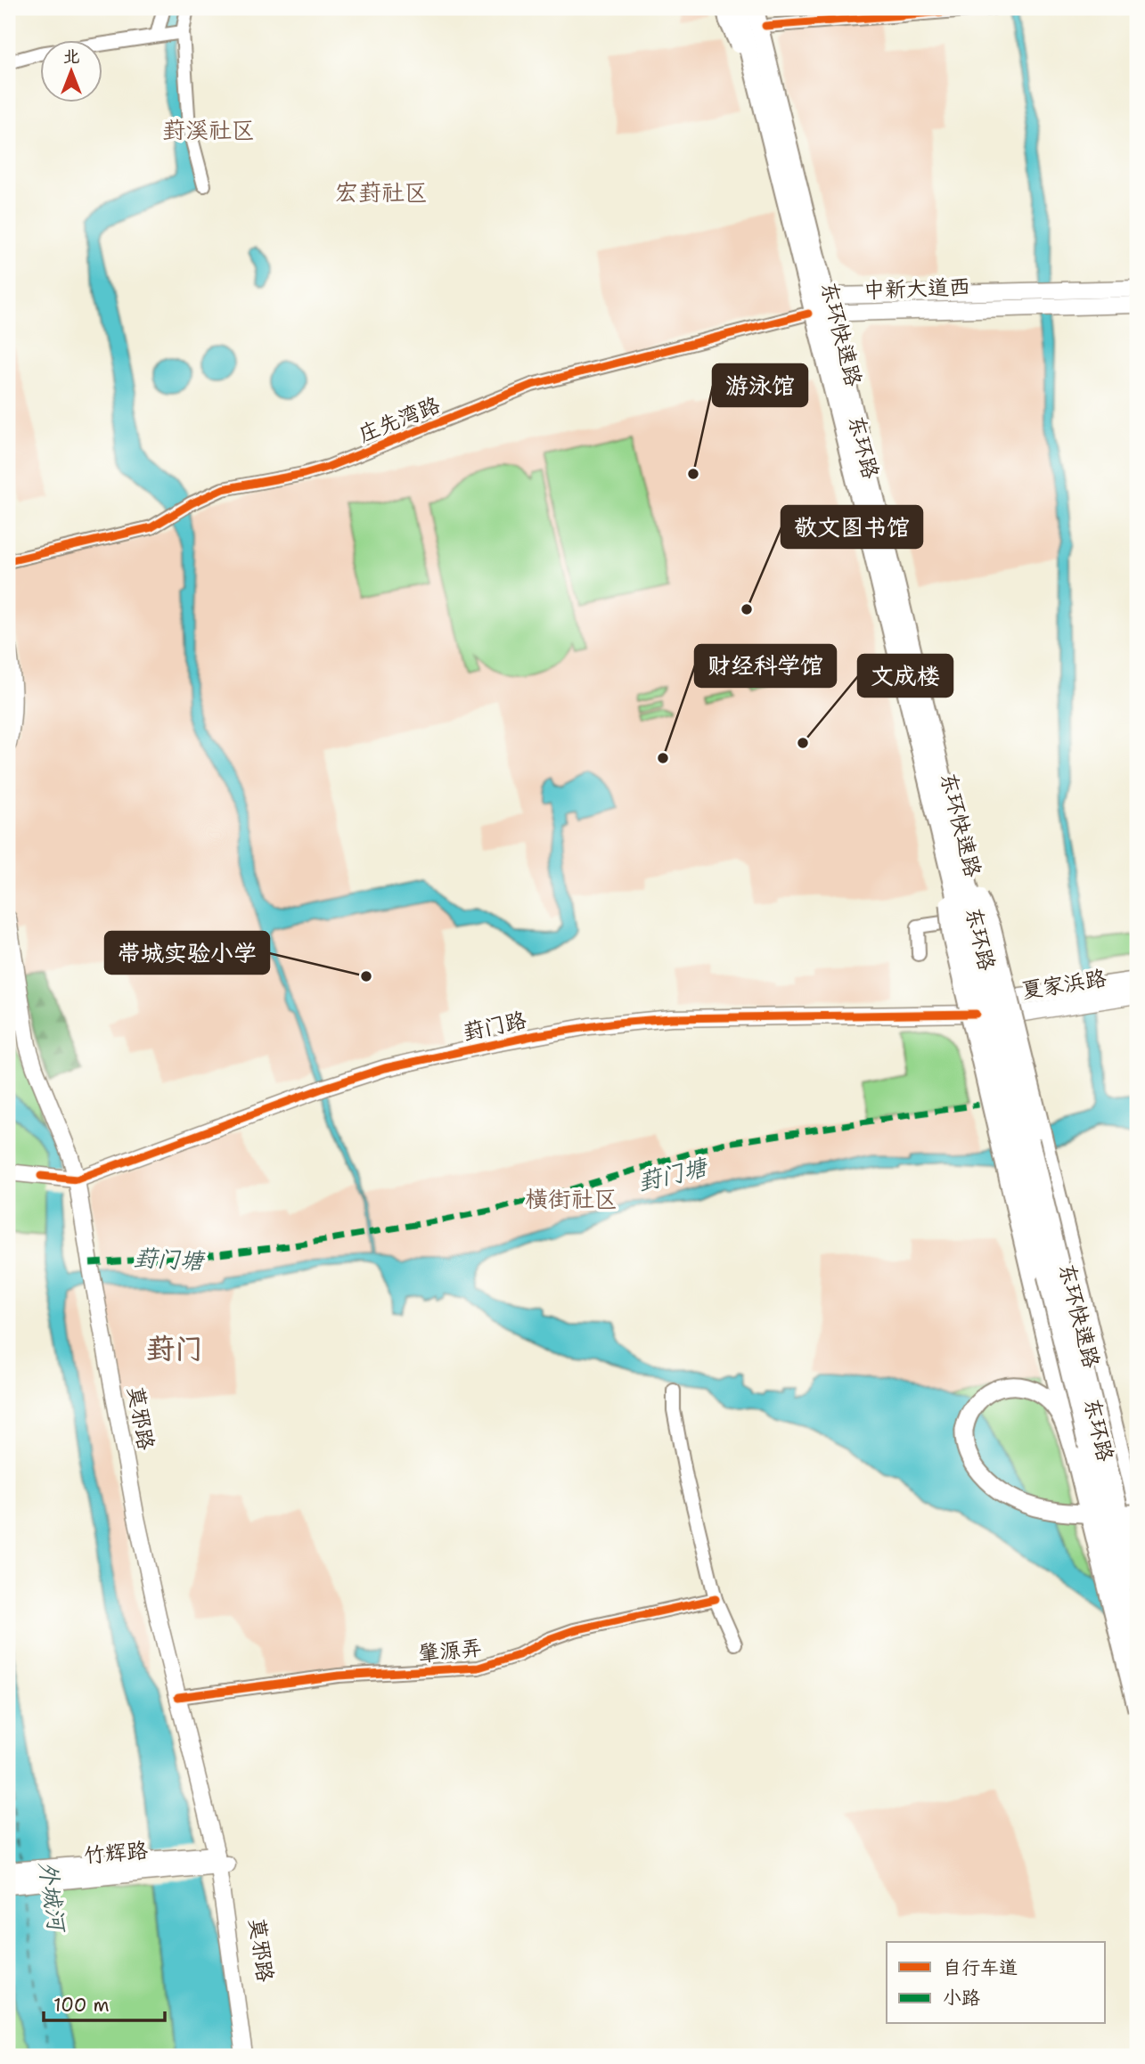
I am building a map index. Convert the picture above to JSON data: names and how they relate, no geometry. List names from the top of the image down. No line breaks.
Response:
{"streets":{"highway":["东环快速路"],"main road":["中新大道西","东环路","夏家浜路","葑门路","莫邪路","竹辉路"],"street":["庄先湾路","肇源弄"]},"crossings":[["中新大道西","庄先湾路"],["中新大道西","东环路"],["庄先湾路","东环路"],["东环路","夏家浜路"],["东环路","葑门路"],["夏家浜路","葑门路"],["葑门路","莫邪路"],["莫邪路","肇源弄"],["莫邪路","竹辉路"]],"districts":["葑溪社区","宏葑社区","横街社区","葑门"],"water":["葑门塘","外城河"],"places":["游泳馆","敬文图书馆","文成楼","财经科学馆","带城实验小学"],"legend":["自行车道","小路"],"scale_bar":"100 m","north":"top"}
